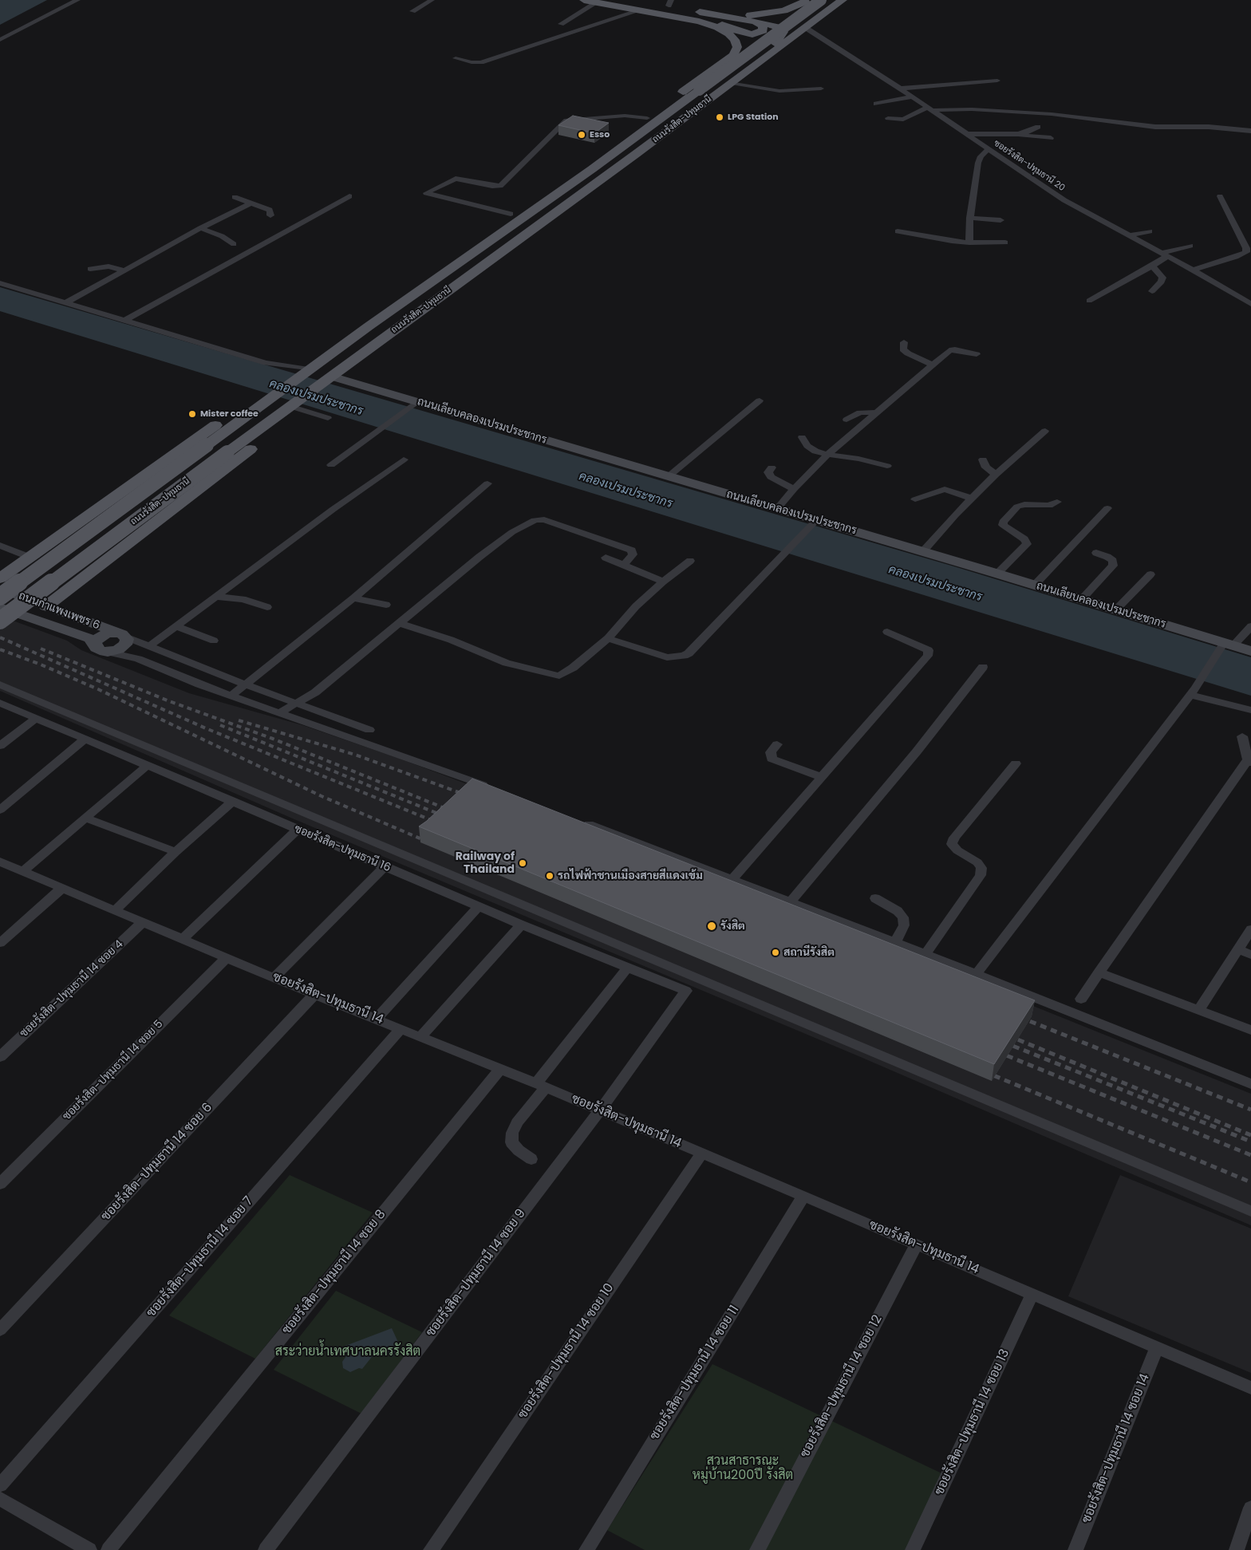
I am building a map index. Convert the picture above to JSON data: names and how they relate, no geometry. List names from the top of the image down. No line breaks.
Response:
{"streets":{"main road":["ถนนรังสิต-ปทุมธานี"],"street":["ซอยรังสิต-ปทุมธานี 20","ถนนเลียบคลองเปรมประชากร","ถนนกำแพงเพชร 6","ซอยรังสิต-ปทุมธานี 16","ซอยรังสิต-ปทุมธานี 14 ซอย 4","ซอยรังสิต-ปทุมธานี 14","ซอยรังสิต-ปทุมธานี 14 ซอย 5","ซอยรังสิต-ปทุมธานี 14 ซอย 6","ซอยรังสิต-ปทุมธานี 14 ซอย 7","ซอยรังสิต-ปทุมธานี 14 ซอย 8","ซอยรังสิต-ปทุมธานี 14 ซอย 9","ซอยรังสิต-ปทุมธานี 14 ซอย 10","ซอยรังสิต-ปทุมธานี 14 ซอย 11","ซอยรังสิต-ปทุมธานี 14 ซอย 12","ซอยรังสิต-ปทุมธานี 14 ซอย 13","ซอยรังสิต-ปทุมธานี 14 ซอย 14"]},"crossings":[["ถนนรังสิต-ปทุมธานี","ซอยรังสิต-ปทุมธานี 20"],["ถนนรังสิต-ปทุมธานี","ถนนเลียบคลองเปรมประชากร"],["ซอยรังสิต-ปทุมธานี 16","ซอยรังสิต-ปทุมธานี 14 ซอย 9"],["ซอยรังสิต-ปทุมธานี 14 ซอย 4","ซอยรังสิต-ปทุมธานี 14"],["ซอยรังสิต-ปทุมธานี 14","ซอยรังสิต-ปทุมธานี 14 ซอย 5"],["ซอยรังสิต-ปทุมธานี 14","ซอยรังสิต-ปทุมธานี 14 ซอย 6"],["ซอยรังสิต-ปทุมธานี 14","ซอยรังสิต-ปทุมธานี 14 ซอย 7"],["ซอยรังสิต-ปทุมธานี 14","ซอยรังสิต-ปทุมธานี 14 ซอย 8"],["ซอยรังสิต-ปทุมธานี 14","ซอยรังสิต-ปทุมธานี 14 ซอย 9"],["ซอยรังสิต-ปทุมธานี 14","ซอยรังสิต-ปทุมธานี 14 ซอย 10"],["ซอยรังสิต-ปทุมธานี 14","ซอยรังสิต-ปทุมธานี 14 ซอย 11"],["ซอยรังสิต-ปทุมธานี 14","ซอยรังสิต-ปทุมธานี 14 ซอย 12"],["ซอยรังสิต-ปทุมธานี 14","ซอยรังสิต-ปทุมธานี 14 ซอย 13"],["ซอยรังสิต-ปทุมธานี 14","ซอยรังสิต-ปทุมธานี 14 ซอย 14"]],"water":["คลองเปรมประชากร"],"parks":["สระว่ายน้ำเทศบาลนครรังสิต","สวนสาธารณะ หมู่บ้าน200ปี รังสิต"],"places":["LPG Station","Esso","Mister coffee","Railway of Thailand","รถไฟฟ้าชานเมืองสายสีแดงเข้ม","รังสิต","สถานีรังสิต"]}
